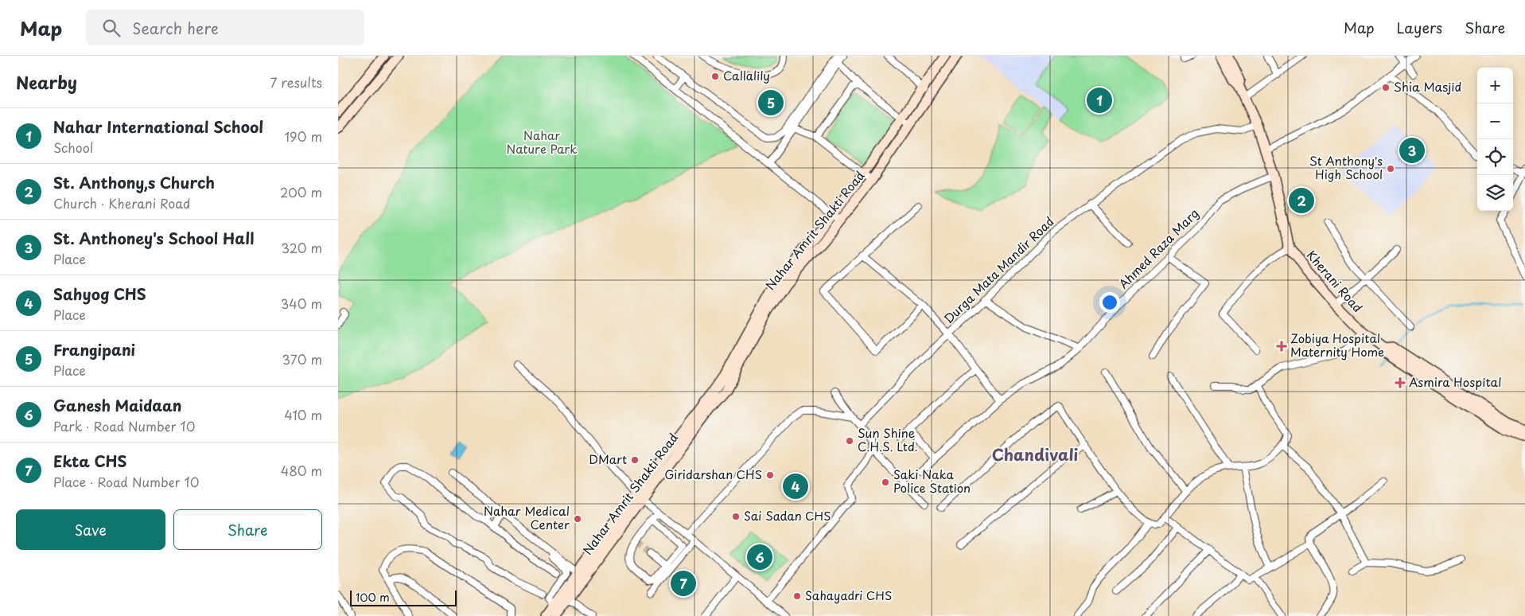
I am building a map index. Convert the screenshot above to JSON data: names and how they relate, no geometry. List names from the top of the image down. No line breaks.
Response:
{"streets":{"street":["Nahar Amrit Shakti Road","Ahmed Raza Marg","Durga Mata Mandir Road","Kherani Road"]},"crossings":[["Ahmed Raza Marg","Kherani Road"],["Durga Mata Mandir Road","Kherani Road"]],"districts":["Chandivali"],"parks":["Nahar Nature Park"],"places":{"other":["Callalily","Shia Masjid","St Anthony's High School","Sun Shine C.H.S. Ltd.","DMart","Giridarshan CHS","Saki Naka Police Station","Sai Sadan CHS","Nahar Medical Center","Sahayadri CHS"],"health":["Zobiya Hospital Maternity Home","Asmira Hospital"]},"scale_bar":"100 m","page":{"header":"Map","search":"Search here","nav":["Map","Layers","Share"],"heading":["Nearby","7 results"],"map_buttons":["+","−"],"pins":["1","5","3","2","4","6","7"],"list":[{"mark":"1","name":"Nahar International School","note":"School","value":"190 m"},{"mark":"2","name":"St. Anthony,s Church","note":"Church · Kherani Road","value":"200 m"},{"mark":"3","name":"St. Anthoney's School Hall","note":"Place","value":"320 m"},{"mark":"4","name":"Sahyog CHS","note":"Place","value":"340 m"},{"mark":"5","name":"Frangipani","note":"Place","value":"370 m"},{"mark":"6","name":"Ganesh Maidaan","note":"Park · Road Number 10","value":"410 m"},{"mark":"7","name":"Ekta CHS","note":"Place · Road Number 10","value":"480 m"}],"buttons":["Save","Share"],"scale":"100 m"}}
